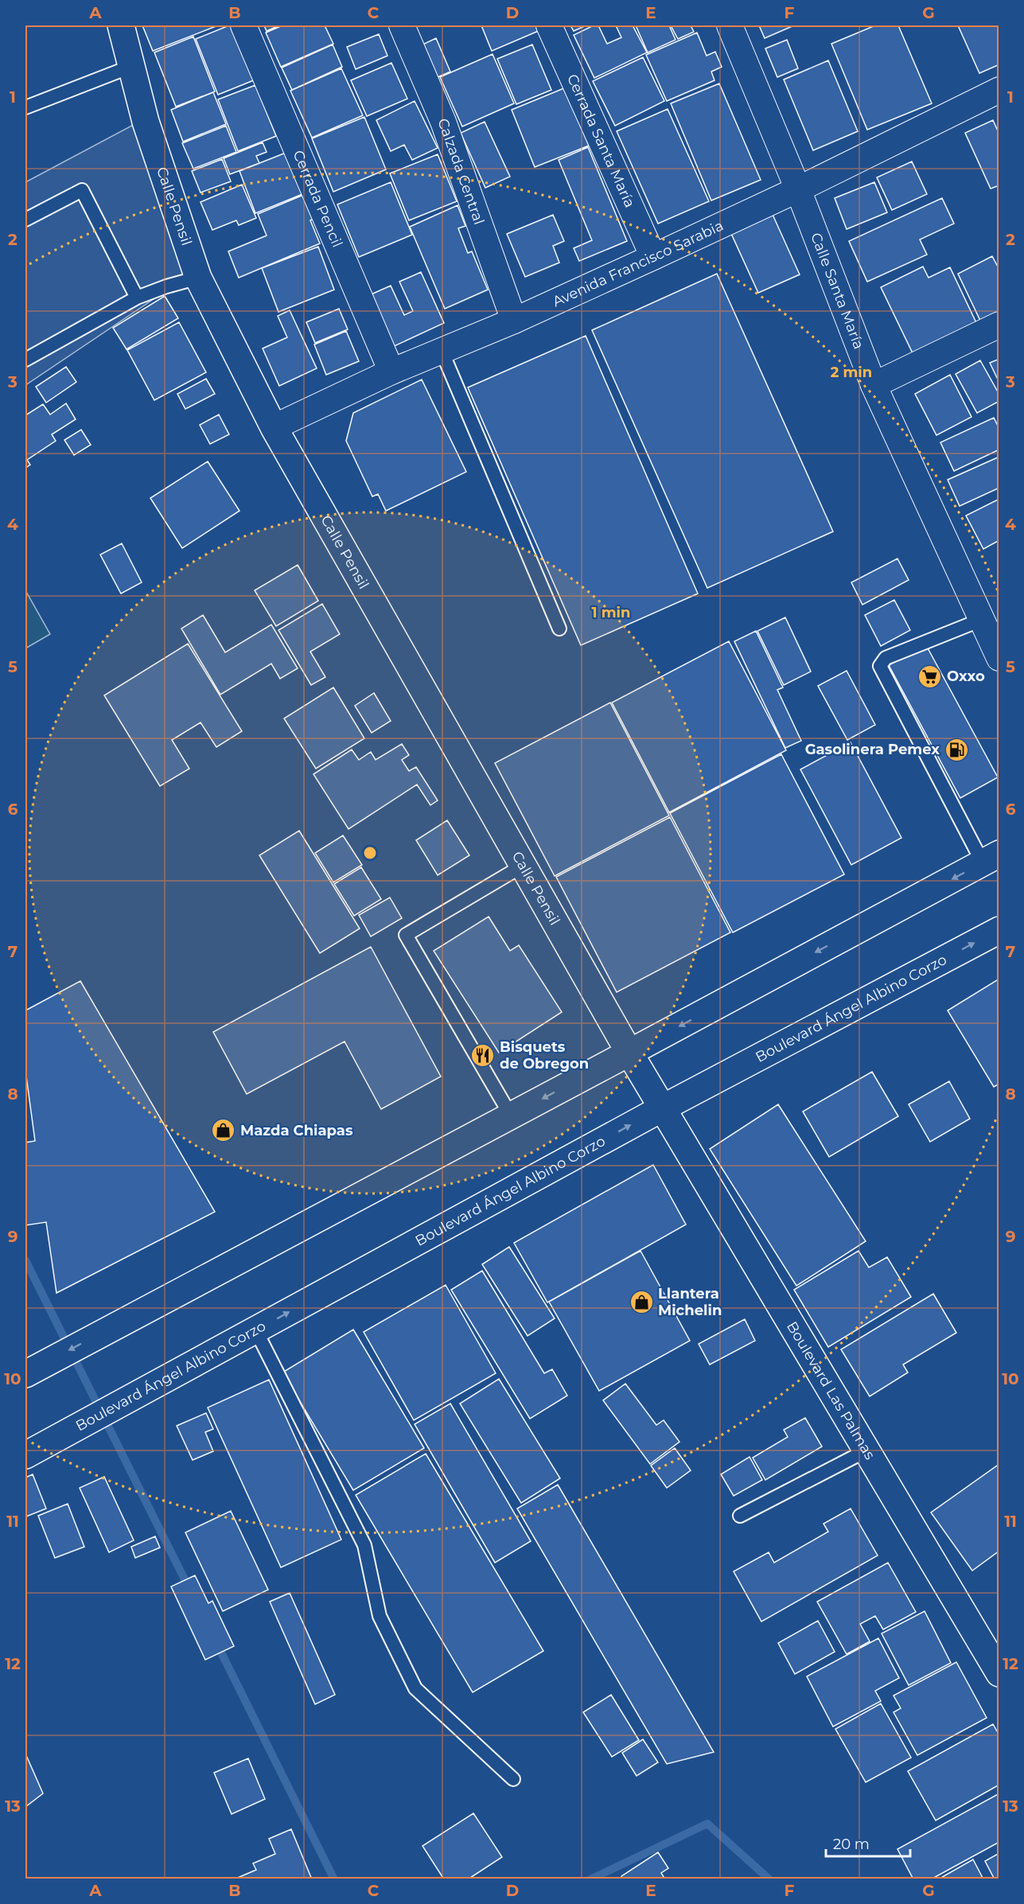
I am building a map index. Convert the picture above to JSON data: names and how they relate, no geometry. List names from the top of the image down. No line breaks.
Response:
{"streets":{"main road":["Calle Pensil","Boulevard Ángel Albino Corzo","Boulevard Las Palmas"],"street":["Cerrada Santa María","Calzada Central","Cerrada Pencil","Avenida Francisco Sarabia","Calle Santa María"]},"crossings":[["Cerrada Santa María","Avenida Francisco Sarabia"],["Calzada Central","Avenida Francisco Sarabia"],["Cerrada Pencil","Avenida Francisco Sarabia"],["Calle Pensil","Avenida Francisco Sarabia"],["Calle Pensil","Boulevard Ángel Albino Corzo"],["Calle Pensil","Boulevard Las Palmas"],["Avenida Francisco Sarabia","Calle Santa María"],["Boulevard Ángel Albino Corzo","Boulevard Las Palmas"]],"places":{"supermarket":["Oxxo"],"fuel station":["Gasolinera Pemex"],"restaurant":["Bisquets de Obregon"],"shop":["Mazda Chiapas","Llantera Michelin"]},"scale_bar":"20 m","grid":{"columns":["A","B","C","D","E","F","G"],"rows":["1","2","3","4","5","6","7","8","9","10","11","12","13"]},"rings":["2 min","1 min"]}
